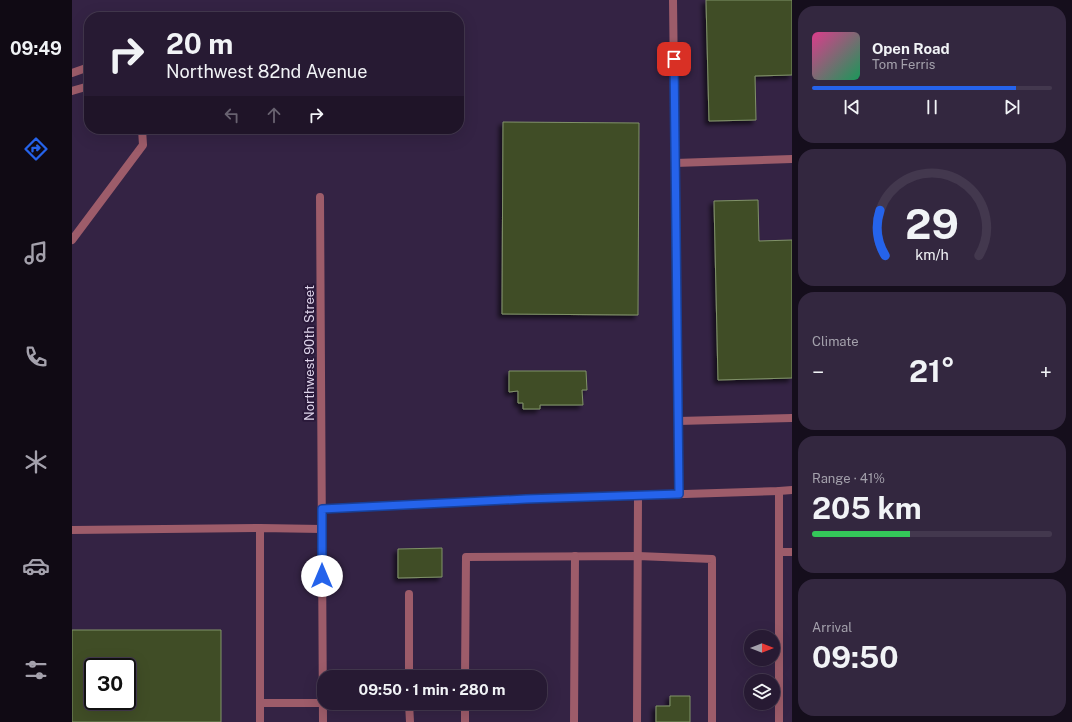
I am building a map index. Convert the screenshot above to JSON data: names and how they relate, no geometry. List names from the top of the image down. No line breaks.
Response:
{"streets":{"street":["Northwest 90th Street"]},"north":"right","page":{"tabs":"09:49","turn":["20 m","Northwest 82nd Avenue"],"song":["Open Road","Tom Ferris"],"tile":["Climate",["Range · 41%","205 km"],["Arrival","09:50"]],"heat":["−","21°","+"],"limit":"30","trip":"09:50 · 1 min · 280 m","gauge":["29","km/h"]}}
